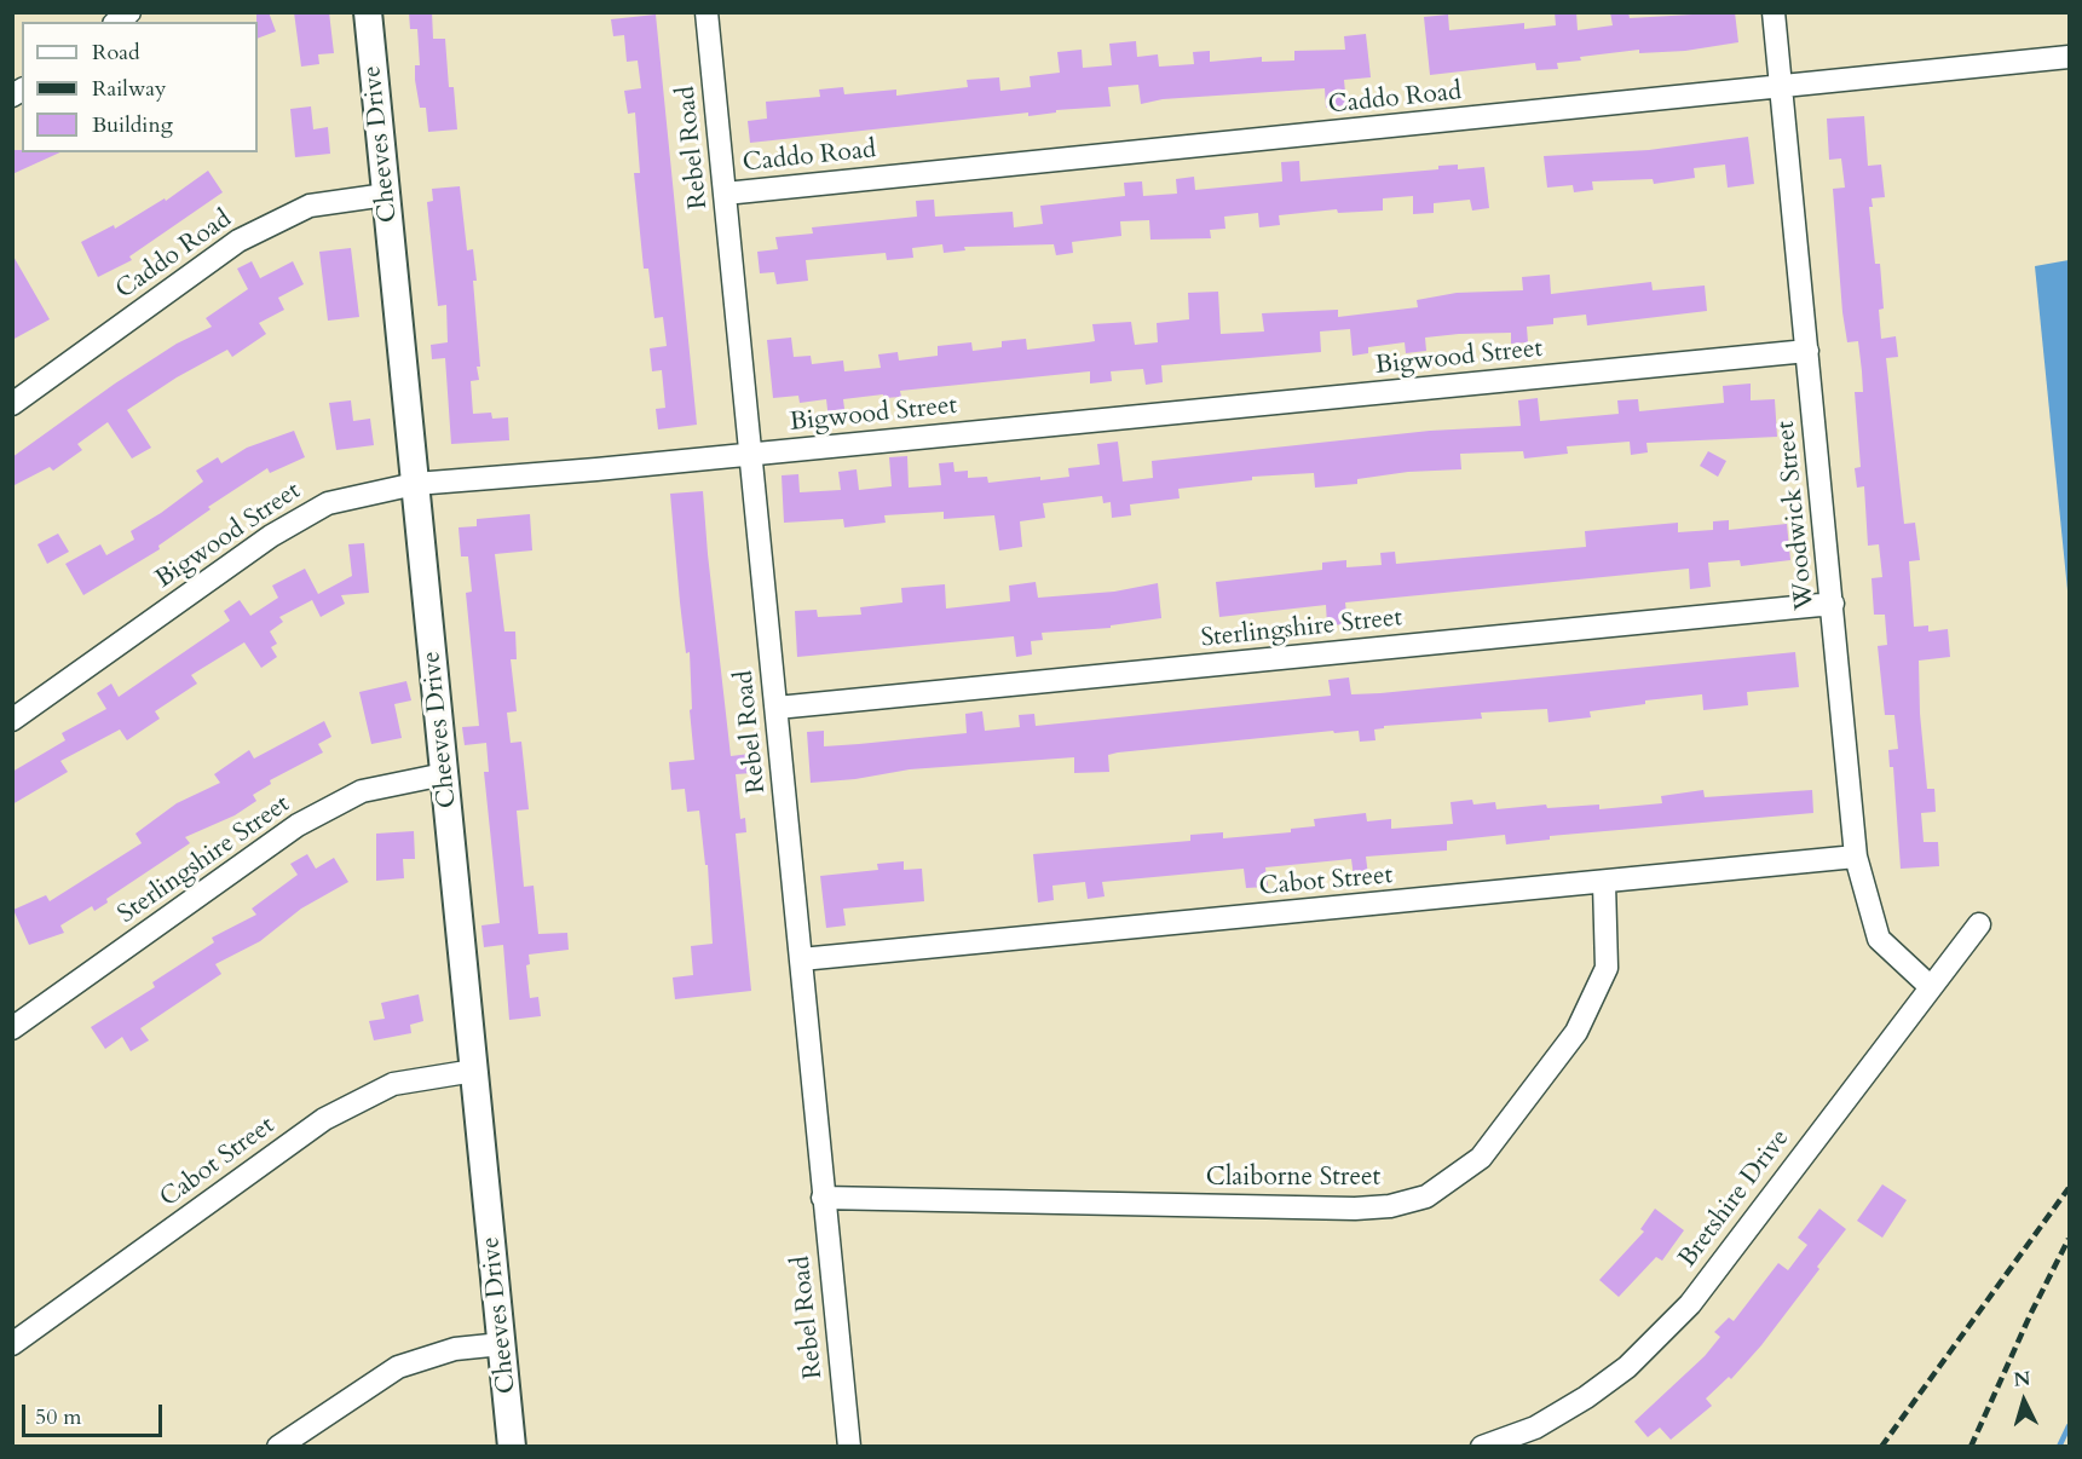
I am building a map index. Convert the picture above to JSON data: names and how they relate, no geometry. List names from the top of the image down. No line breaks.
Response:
{"streets":{"street":["Caddo Road","Cheeves Drive","Rebel Road","Bigwood Street","Woodwick Street","Sterlingshire Street","Cabot Street","Claiborne Street","Bretshire Drive"]},"crossings":[["Caddo Road","Cheeves Drive"],["Caddo Road","Rebel Road"],["Caddo Road","Woodwick Street"],["Cheeves Drive","Bigwood Street"],["Cheeves Drive","Sterlingshire Street"],["Cheeves Drive","Cabot Street"],["Rebel Road","Bigwood Street"],["Rebel Road","Sterlingshire Street"],["Rebel Road","Cabot Street"],["Rebel Road","Claiborne Street"],["Bigwood Street","Woodwick Street"],["Woodwick Street","Sterlingshire Street"],["Woodwick Street","Cabot Street"],["Woodwick Street","Bretshire Drive"],["Cabot Street","Claiborne Street"]],"legend":["Road","Railway","Building"],"scale_bar":"50 m","north":"top"}
